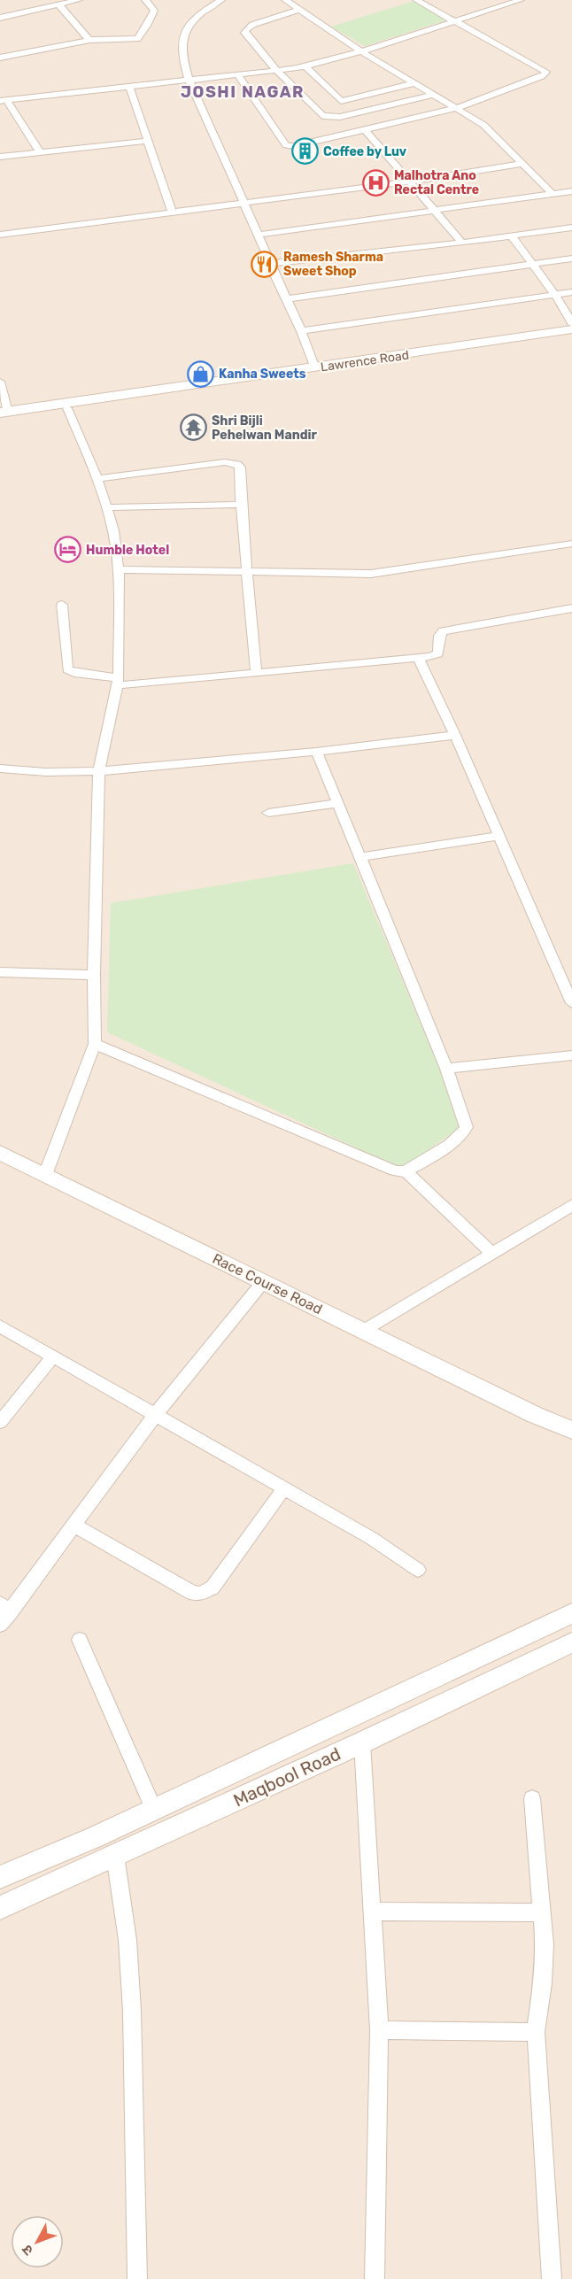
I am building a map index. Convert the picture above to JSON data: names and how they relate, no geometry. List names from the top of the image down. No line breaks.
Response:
{"streets":{"street":["Lawrence Road","Race Course Road","Maqbool Road"]},"districts":["JOSHI NAGAR"],"places":{"building":["Coffee by Luv"],"hospital":["Malhotra Ano Rectal Centre"],"restaurant":["Ramesh Sharma Sweet Shop"],"shop":["Kanha Sweets"],"temple":["Shri Bijli Pehelwan Mandir"],"hotel":["Humble Hotel"]},"north":"bottom left"}
